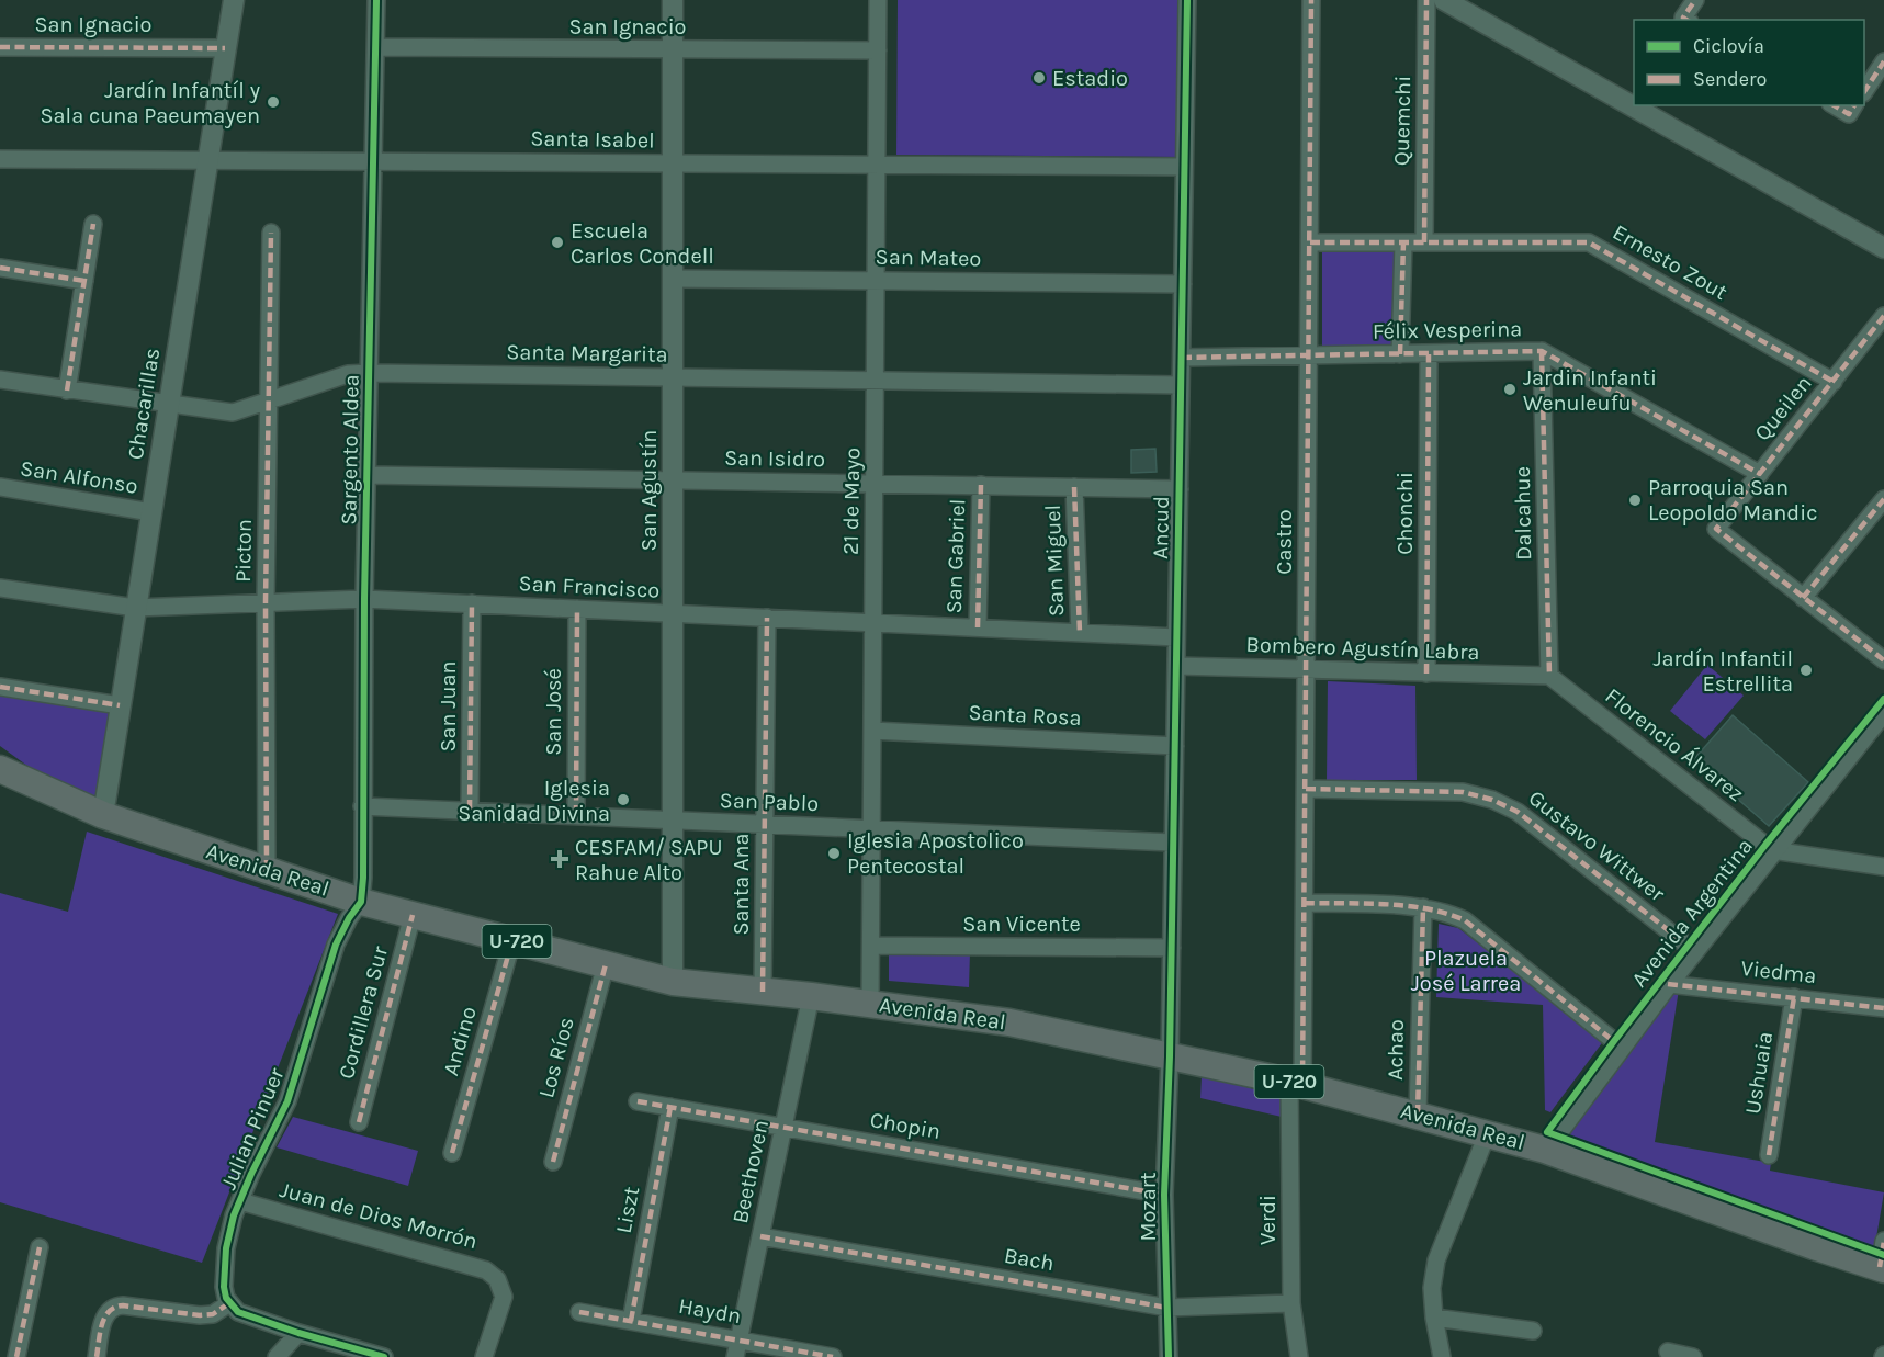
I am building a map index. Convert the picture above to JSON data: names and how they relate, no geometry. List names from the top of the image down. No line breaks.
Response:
{"streets":{"main road":["Avenida Real","U-720"],"street":["San Ignacio","Quemchi","Santa Isabel","San Mateo","Ernesto Zout","Félix Vesperina","Santa Margarita","Chacarillas","Queilen","Sargento Aldea","San Isidro","San Alfonso","San Agustín","21 de Mayo","Chonchi","Dalcahue","Ancud","Castro","Picton","San Gabriel","San Miguel","San Francisco","Bombero Agustín Labra","San Juan","San José","Santa Rosa","Florencio Álvarez","San Pablo","Gustavo Wittwer","Santa Ana","Avenida Argentina","San Vicente","Viedma","Cordillera Sur","Andino","Achao","Los Ríos","Ushuaia","Chopin","Julian Pinuer","Beethoven","Mozart","Liszt","Juan de Dios Morrón","Verdi","Bach","Haydn"]},"crossings":[["San Ignacio","Chacarillas"],["San Ignacio","Sargento Aldea"],["San Ignacio","San Agustín"],["San Ignacio","21 de Mayo"],["Quemchi","Ernesto Zout"],["Santa Isabel","Chacarillas"],["Santa Isabel","Sargento Aldea"],["Santa Isabel","San Agustín"],["Santa Isabel","21 de Mayo"],["Santa Isabel","Ancud"],["San Mateo","San Agustín"],["San Mateo","21 de Mayo"],["San Mateo","Ancud"],["Ernesto Zout","Queilen"],["Ernesto Zout","Castro"],["Félix Vesperina","Queilen"],["Félix Vesperina","Chonchi"],["Félix Vesperina","Dalcahue"],["Félix Vesperina","Ancud"],["Félix Vesperina","Castro"],["Santa Margarita","Chacarillas"],["Santa Margarita","Sargento Aldea"],["Santa Margarita","San Agustín"],["Santa Margarita","21 de Mayo"],["Santa Margarita","Ancud"],["Santa Margarita","Picton"],["Chacarillas","San Alfonso"],["Chacarillas","San Francisco"],["Chacarillas","Avenida Real"],["Sargento Aldea","San Isidro"],["Sargento Aldea","San Francisco"],["Sargento Aldea","San Pablo"],["Sargento Aldea","Avenida Real"],["Sargento Aldea","Julian Pinuer"],["San Isidro","San Agustín"],["San Isidro","21 de Mayo"],["San Isidro","Ancud"],["San Isidro","San Gabriel"],["San Isidro","San Miguel"],["San Agustín","San Francisco"],["San Agustín","San Pablo"],["San Agustín","Avenida Real"],["21 de Mayo","San Francisco"],["21 de Mayo","Santa Rosa"],["21 de Mayo","San Pablo"],["21 de Mayo","Avenida Real"],["21 de Mayo","San Vicente"],["Chonchi","Bombero Agustín Labra"],["Dalcahue","Bombero Agustín Labra"],["Dalcahue","Florencio Álvarez"],["Ancud","San Francisco"],["Ancud","Bombero Agustín Labra"],["Ancud","Santa Rosa"],["Ancud","San Pablo"],["Ancud","Avenida Real"],["Ancud","San Vicente"],["Ancud","Mozart"],["Castro","Bombero Agustín Labra"],["Castro","Gustavo Wittwer"],["Castro","Avenida Real"],["Castro","Verdi"],["Picton","San Francisco"],["Picton","Avenida Real"],["San Gabriel","San Francisco"],["San Miguel","San Francisco"],["San Francisco","San Juan"],["San Francisco","San José"],["San Francisco","Santa Ana"],["Bombero Agustín Labra","Florencio Álvarez"],["San Juan","San Pablo"],["San José","San Pablo"],["Florencio Álvarez","Avenida Argentina"],["San Pablo","Santa Ana"],["Gustavo Wittwer","Avenida Argentina"],["Avenida Real","Santa Ana"],["Avenida Real","Avenida Argentina"],["Avenida Real","Cordillera Sur"],["Avenida Real","Andino"],["Avenida Real","Achao"],["Avenida Real","Los Ríos"],["Avenida Real","Julian Pinuer"],["Avenida Real","Beethoven"],["Avenida Real","Mozart"],["Avenida Real","Verdi"],["Avenida Argentina","Viedma"],["Viedma","Ushuaia"],["Chopin","Beethoven"],["Chopin","Mozart"],["Chopin","Liszt"],["Julian Pinuer","Juan de Dios Morrón"],["Beethoven","Bach"],["Beethoven","Haydn"],["Mozart","Bach"],["Liszt","Haydn"],["Verdi","Bach"]],"parks":["Plazuela José Larrea"],"places":{"other":["Estadio","Jardín Infantíl y Sala cuna Paeumayen","Escuela Carlos Condell","Jardin Infanti Wenuleufu","Parroquia San Leopoldo Mandic","Jardín Infantil Estrellita","Iglesia Sanidad Divina","Iglesia Apostolico Pentecostal"],"health":["CESFAM/ SAPU Rahue Alto"]},"legend":["Ciclovía","Sendero"]}
